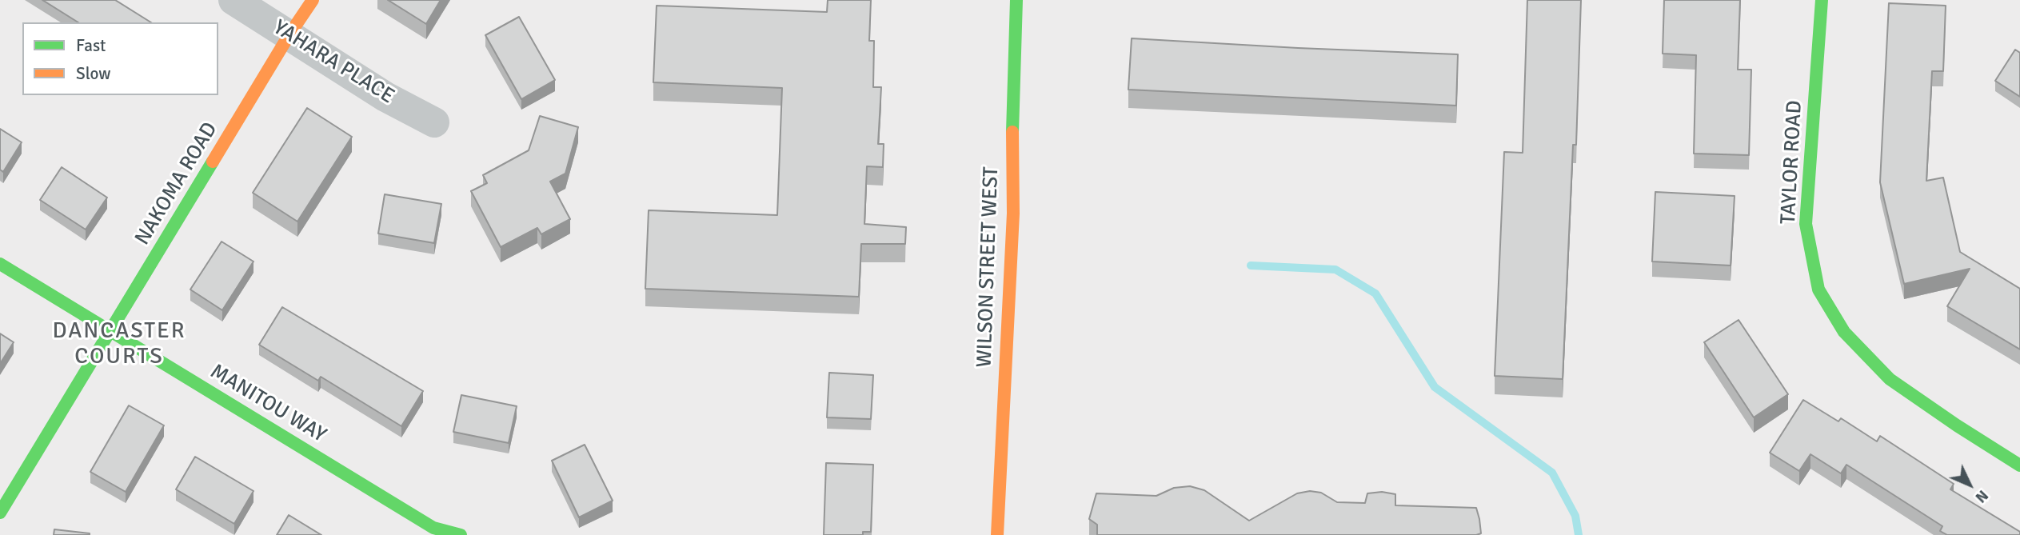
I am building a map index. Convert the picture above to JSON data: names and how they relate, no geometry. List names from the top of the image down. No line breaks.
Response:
{"streets":{"street":["YAHARA PLACE","TAYLOR ROAD","NAKOMA ROAD","WILSON STREET WEST","MANITOU WAY"]},"crossings":[["YAHARA PLACE","NAKOMA ROAD"],["NAKOMA ROAD","MANITOU WAY"]],"districts":["DANCASTER COURTS"],"legend":["Fast","Slow"],"north":"bottom right"}
